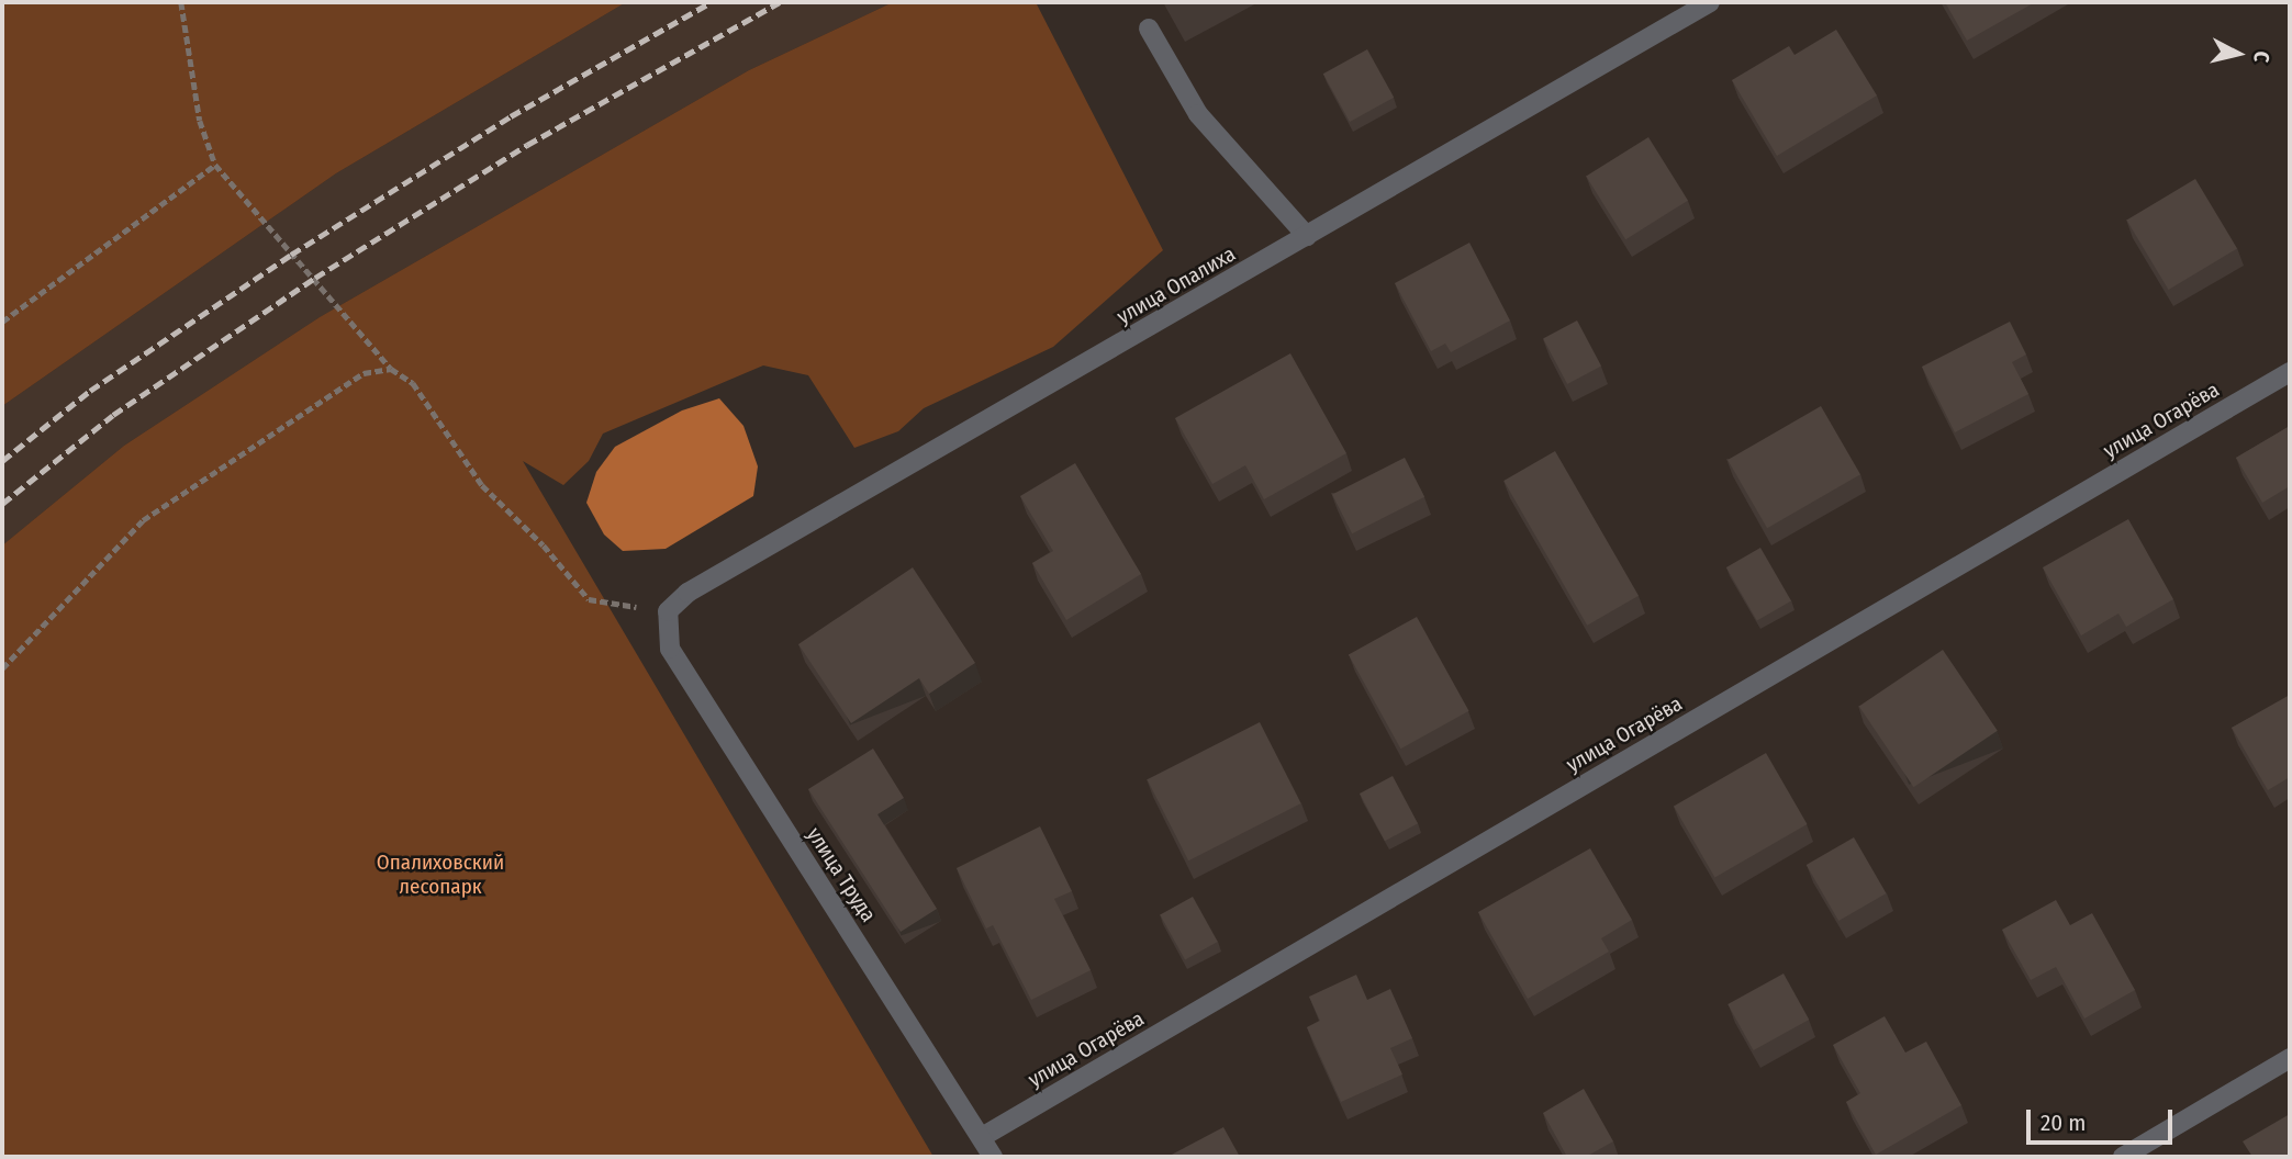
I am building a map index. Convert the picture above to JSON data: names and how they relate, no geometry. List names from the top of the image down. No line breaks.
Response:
{"streets":{"street":["улица Опалиха","улица Огарёва","улица Труда"]},"crossings":[["улица Опалиха","улица Труда"],["улица Огарёва","улица Труда"]],"parks":["Опалиховский лесопарк"],"scale_bar":"20 m","north":"right"}
